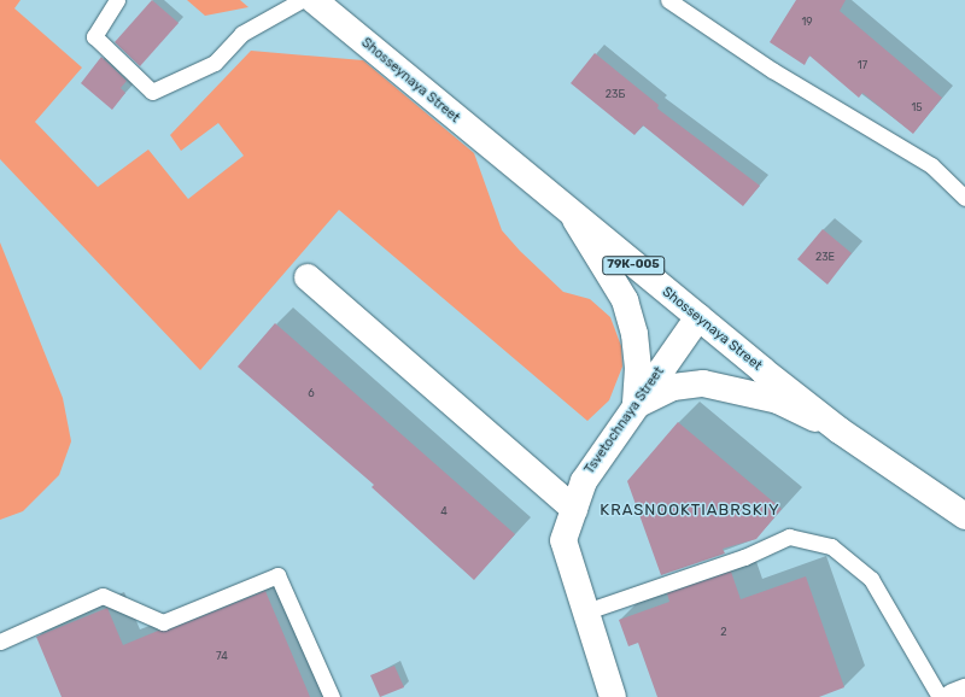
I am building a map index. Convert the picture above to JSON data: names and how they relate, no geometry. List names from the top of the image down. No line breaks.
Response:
{"streets":{"street":["Shosseynaya Street","79К-005","Tsvetochnaya Street"]},"crossings":[["Shosseynaya Street","Tsvetochnaya Street"]],"districts":["KRASNOOKTIABRSKIY"],"house_numbers":["19","17","23Б","15","23Е","6","4","2","74"]}
